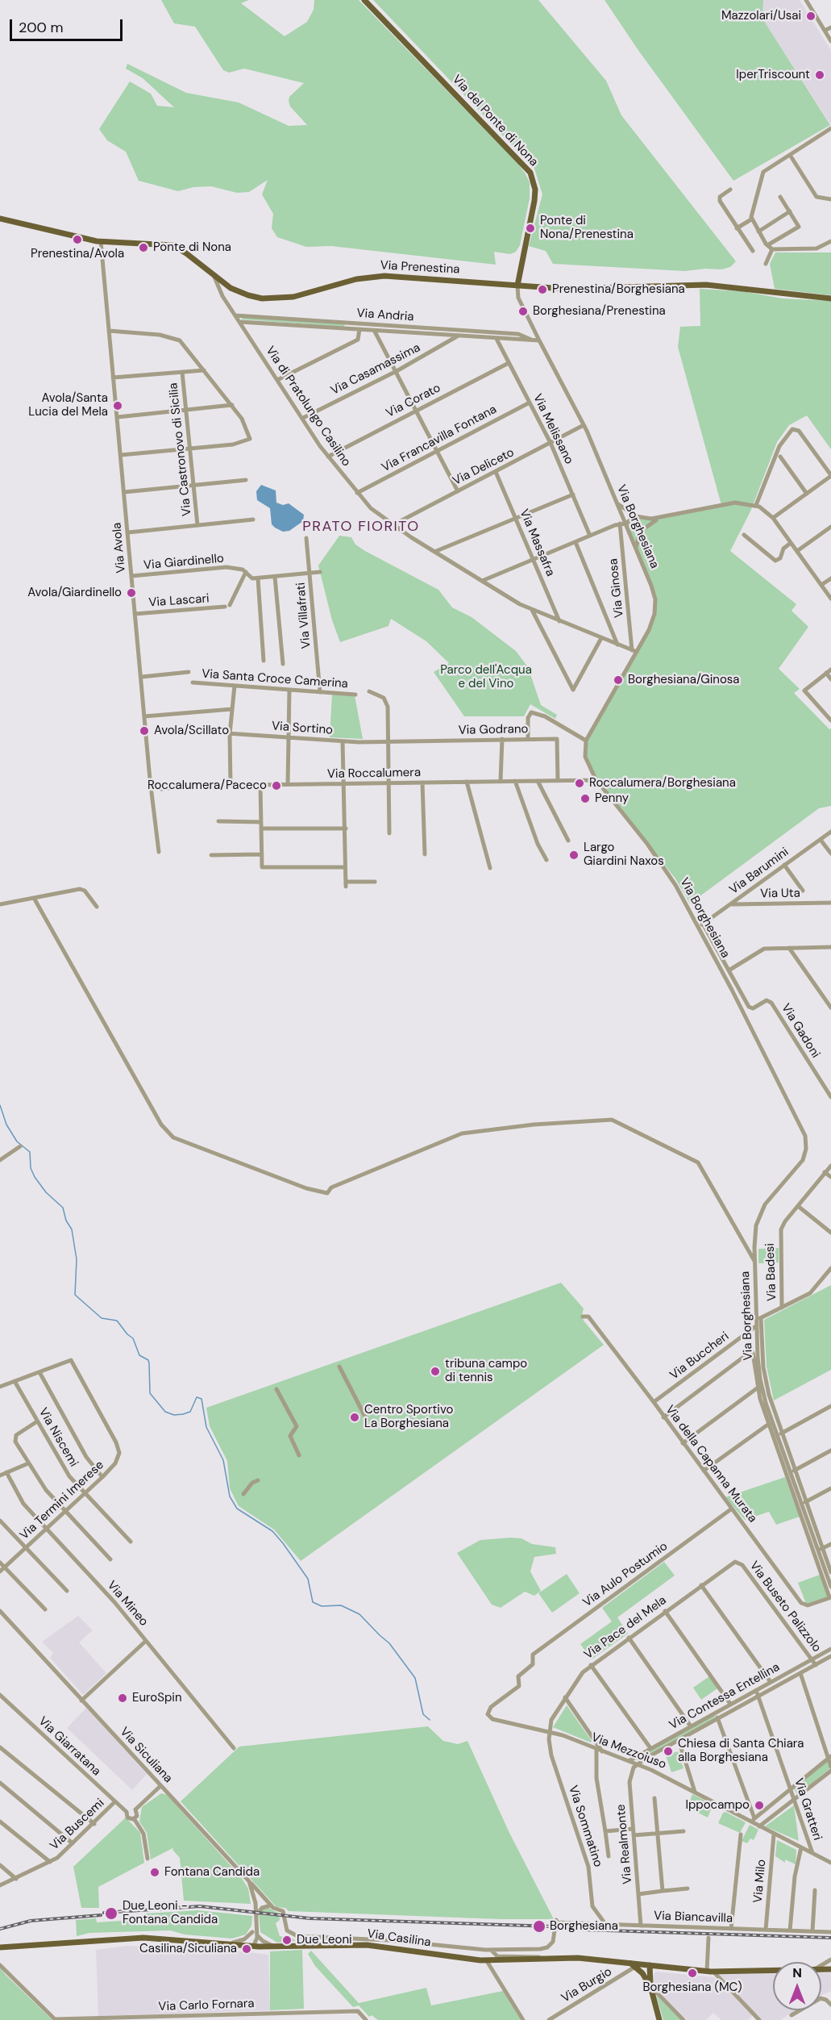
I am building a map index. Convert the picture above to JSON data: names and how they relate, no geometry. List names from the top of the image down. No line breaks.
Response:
{"streets":{"main road":["Via del Ponte di Nona","Via Prenestina","Via Casilina"],"street":["Via Andria","Via Casamassima","Via Corato","Via di Pratolungo Casilino","Via Melissano","Via Francavilla Fontana","Via Castronovo di Sicilia","Via Deliceto","Via Borghesiana","Via Massafra","Via Avola","Via Giardinello","Via Ginosa","Via Lascari","Via Villafrati","Via Santa Croce Camerina","Via Sortino","Via Godrano","Via Roccalumera","Via Barumini","Via Uta","Via Gadoni","Via Badesi","Via Buccheri","Via Niscemi","Via della Capanna Murata","Via Termini Imerese","Via Aulo Postumio","Via Mineo","Via Buseto Palizzolo","Via Pace del Mela","Via Contessa Entellina","Via Giarratana","Via Mezzoiuso","Via Siculiana","Via Gratteri","Via Buscemi","Via Sommatino","Via Realmonte","Via Milo","Via Biancavilla","Via Burgio","Via Carlo Fornara"]},"crossings":[["Via del Ponte di Nona","Via Prenestina"],["Via del Ponte di Nona","Via Borghesiana"],["Via Prenestina","Via di Pratolungo Casilino"],["Via Prenestina","Via Borghesiana"],["Via Prenestina","Via Avola"],["Via Andria","Via Casamassima"],["Via Andria","Via di Pratolungo Casilino"],["Via Andria","Via Melissano"],["Via Andria","Via Borghesiana"],["Via Casamassima","Via di Pratolungo Casilino"],["Via Corato","Via di Pratolungo Casilino"],["Via Corato","Via Melissano"],["Via di Pratolungo Casilino","Via Francavilla Fontana"],["Via di Pratolungo Casilino","Via Deliceto"],["Via di Pratolungo Casilino","Via Borghesiana"],["Via di Pratolungo Casilino","Via Massafra"],["Via di Pratolungo Casilino","Via Ginosa"],["Via Melissano","Via Francavilla Fontana"],["Via Melissano","Via Deliceto"],["Via Deliceto","Via Borghesiana"],["Via Deliceto","Via Massafra"],["Via Borghesiana","Via Ginosa"],["Via Borghesiana","Via Roccalumera"],["Via Borghesiana","Via Barumini"],["Via Borghesiana","Via Gadoni"],["Via Borghesiana","Via Buccheri"],["Via Borghesiana","Via della Capanna Murata"],["Via Avola","Via Giardinello"],["Via Avola","Via Lascari"],["Via Avola","Via Santa Croce Camerina"],["Via Avola","Via Roccalumera"],["Via Giardinello","Via Lascari"],["Via Villafrati","Via Santa Croce Camerina"],["Via Sortino","Via Godrano"],["Via Godrano","Via Roccalumera"],["Via Barumini","Via Uta"],["Via Barumini","Via Gadoni"],["Via Buccheri","Via della Capanna Murata"],["Via Niscemi","Via Termini Imerese"],["Via della Capanna Murata","Via Aulo Postumio"],["Via Termini Imerese","Via Mineo"],["Via Aulo Postumio","Via Mezzoiuso"],["Via Buseto Palizzolo","Via Pace del Mela"],["Via Buseto Palizzolo","Via Contessa Entellina"],["Via Pace del Mela","Via Mezzoiuso"],["Via Pace del Mela","Via Sommatino"],["Via Contessa Entellina","Via Mezzoiuso"],["Via Contessa Entellina","Via Gratteri"],["Via Contessa Entellina","Via Realmonte"],["Via Giarratana","Via Buscemi"],["Via Mezzoiuso","Via Gratteri"],["Via Mezzoiuso","Via Sommatino"],["Via Mezzoiuso","Via Realmonte"],["Via Mezzoiuso","Via Milo"],["Via Sommatino","Via Biancavilla"],["Via Realmonte","Via Biancavilla"],["Via Milo","Via Biancavilla"],["Via Casilina","Via Burgio"]],"districts":["PRATO FIORITO"],"parks":["Parco dell'Acqua e del Vino"],"places":["Mazzolari/Usai","IperTriscount","Ponte di Nona/Prenestina","Prenestina/Avola","Ponte di Nona","Prenestina/Borghesiana","Borghesiana/Prenestina","Avola/Santa Lucia del Mela","Avola/Giardinello","Borghesiana/Ginosa","Avola/Scillato","Roccalumera/Borghesiana","Roccalumera/Paceco","Penny","Largo Giardini Naxos","tribuna campo di tennis","Centro Sportivo La Borghesiana","EuroSpin","Chiesa di Santa Chiara alla Borghesiana","Ippocampo","Fontana Candida","Due Leoni - Fontana Candida","Borghesiana","Due Leoni","Casilina/Siculiana","Borghesiana (MC)"],"scale_bar":"200 m","north":"top"}
